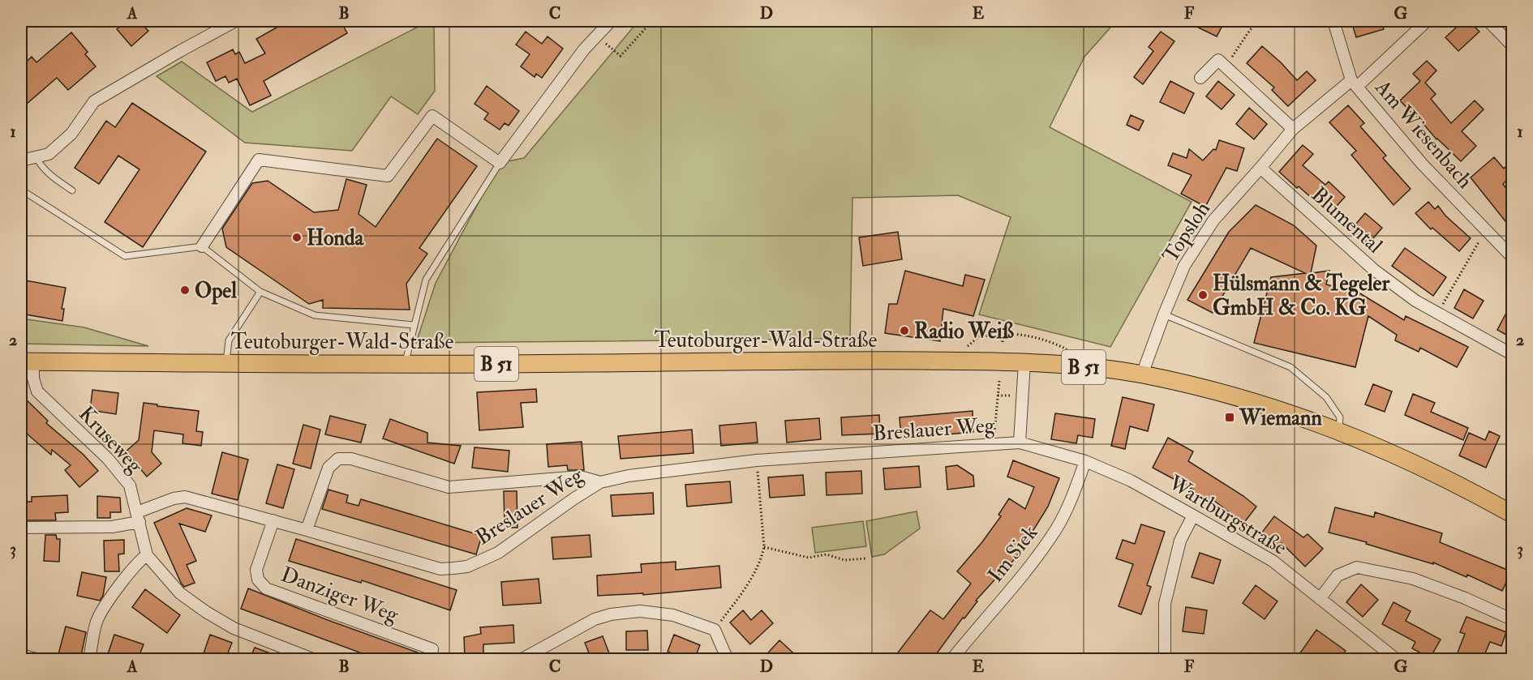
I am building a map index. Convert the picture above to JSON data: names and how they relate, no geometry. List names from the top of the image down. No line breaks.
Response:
{"streets":{"main road":["Teutoburger-Wald-Straße","B 51"],"street":["Am Wiesenbach","Blumental","Topsloh","Breslauer Weg","Kruseweg","Wartburgstraße","Im Siek","Danziger Weg"]},"crossings":[["Am Wiesenbach","Topsloh"],["Blumental","Topsloh"],["Topsloh","Teutoburger-Wald-Straße"],["Teutoburger-Wald-Straße","Breslauer Weg"],["Teutoburger-Wald-Straße","Kruseweg"],["Breslauer Weg","Kruseweg"],["Breslauer Weg","Wartburgstraße"],["Breslauer Weg","Danziger Weg"],["Wartburgstraße","Im Siek"]],"places":{"other":["Honda","Opel","Hülsmann & Tegeler GmbH & Co. KG","Radio Weiß"],"transit":["Wiemann"]},"grid":{"columns":["A","B","C","D","E","F","G"],"rows":["1","2","3"]}}
